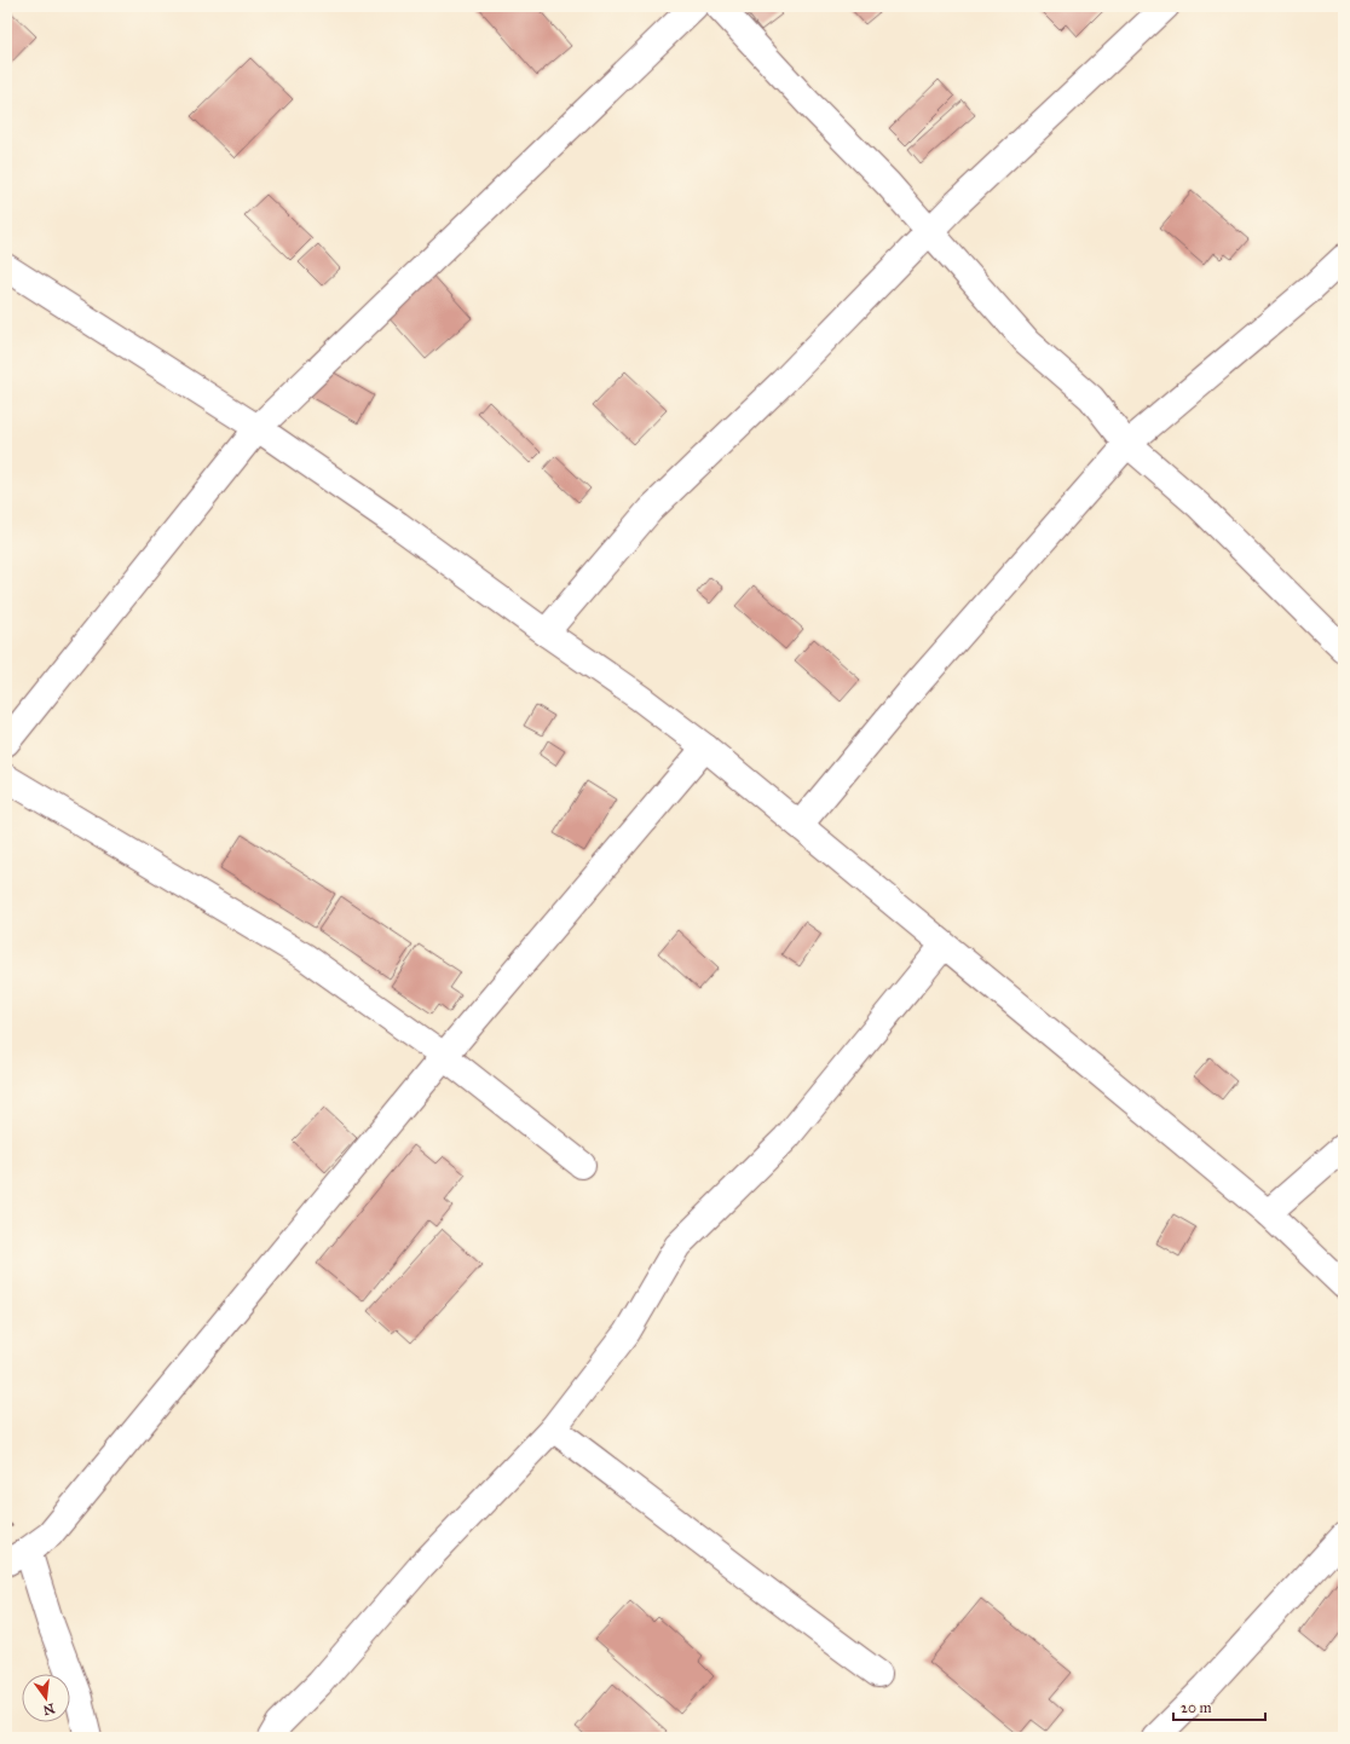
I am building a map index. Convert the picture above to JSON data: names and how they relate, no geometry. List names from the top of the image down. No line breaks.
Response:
{"scale_bar":"20 m","north":"bottom"}
